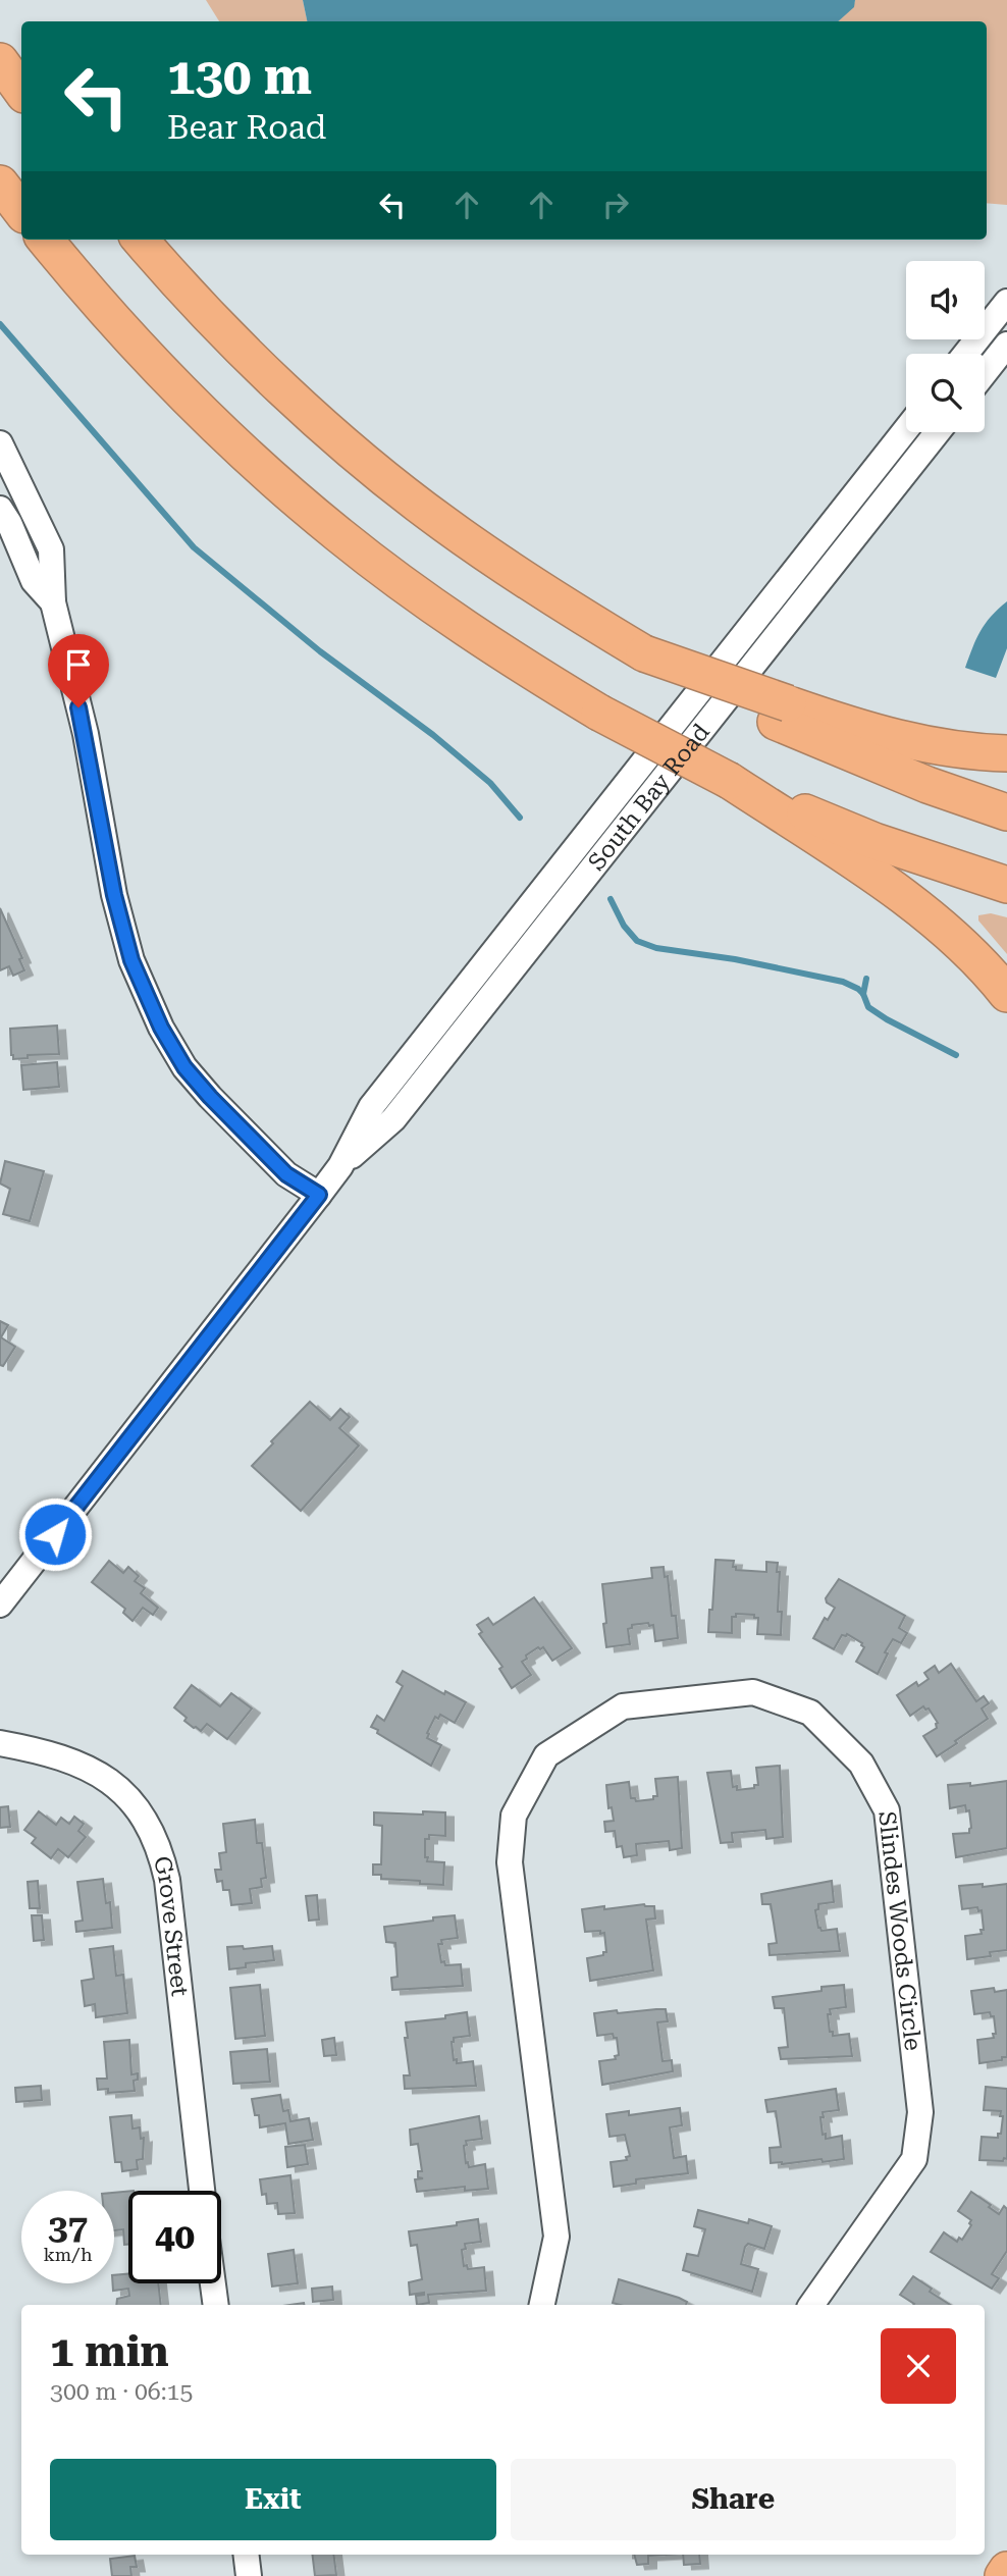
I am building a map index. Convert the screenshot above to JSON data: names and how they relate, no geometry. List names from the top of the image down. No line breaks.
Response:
{"streets":{"street":["South Bay Road","Grove Street","Slindes Woods Circle"]},"page":{"turn":["130 m","Bear Road"],"speed":"37 km/h","limit":"40","heading":["1 min","300 m · 06:15"],"buttons":["Exit","Share"]}}
